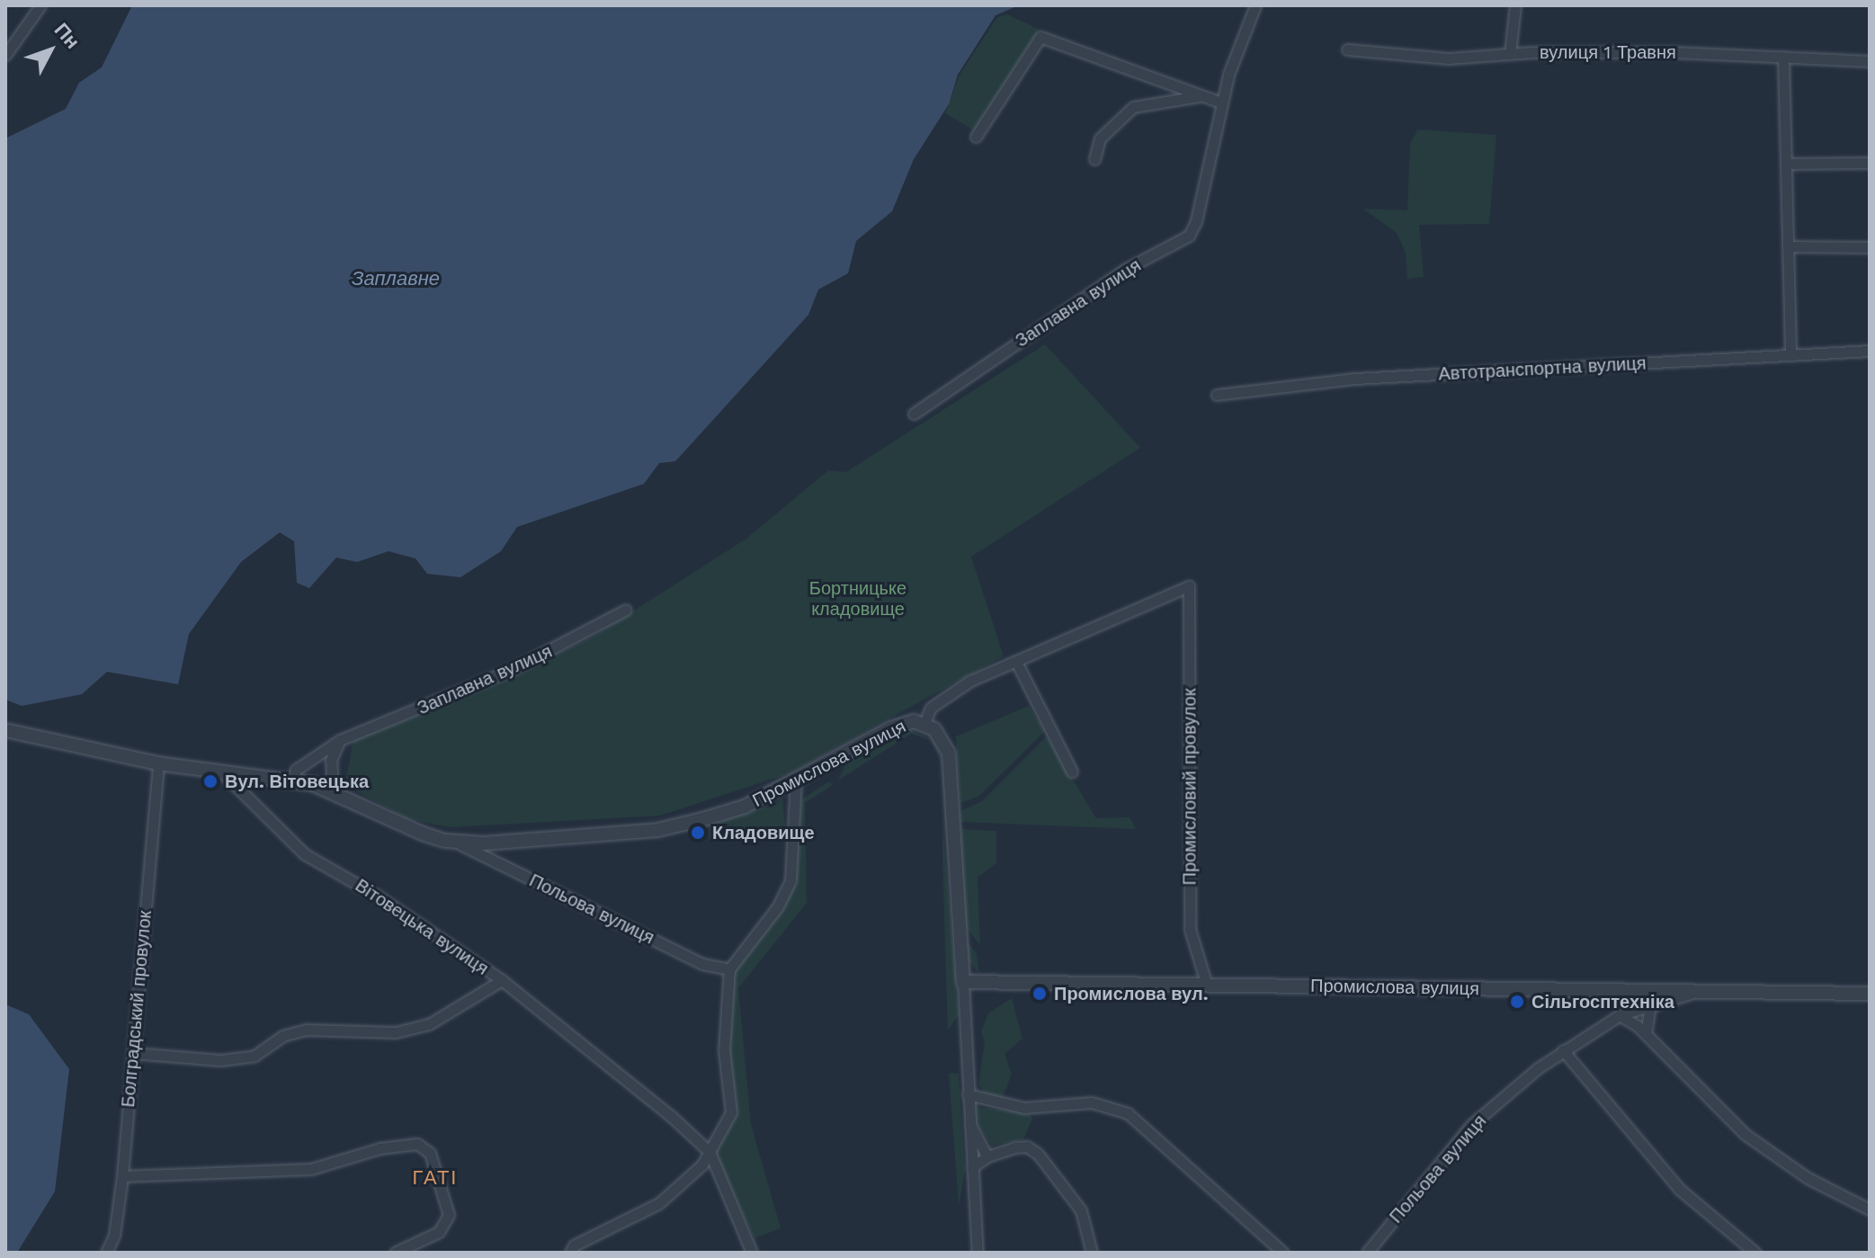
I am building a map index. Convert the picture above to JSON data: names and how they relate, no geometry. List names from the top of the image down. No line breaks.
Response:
{"streets":{"street":["вулиця 1 Травня","Заплавна вулиця","Автотранспортна вулиця","Промислова вулиця","Промисловий провулок","Польова вулиця","Вітовецька вулиця","Болградський провулок"]},"crossings":[["Заплавна вулиця","Промислова вулиця"],["Промислова вулиця","Промисловий провулок"],["Промислова вулиця","Польова вулиця"],["Промислова вулиця","Вітовецька вулиця"]],"districts":["ГАТІ"],"water":["Заплавне"],"parks":["Бортницьке кладовище"],"places":["Вул. Вітовецька","Кладовище","Промислова вул.","Сільгосптехніка"],"north":"top right"}
